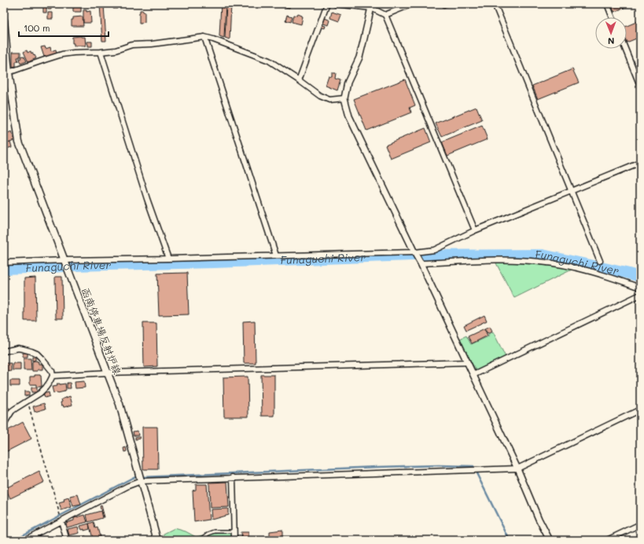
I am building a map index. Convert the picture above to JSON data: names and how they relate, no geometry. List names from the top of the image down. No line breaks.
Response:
{"streets":{"main road":["函南停車場反射炉線"]},"water":["Funaguchi River"],"scale_bar":"100 m","north":"bottom"}
